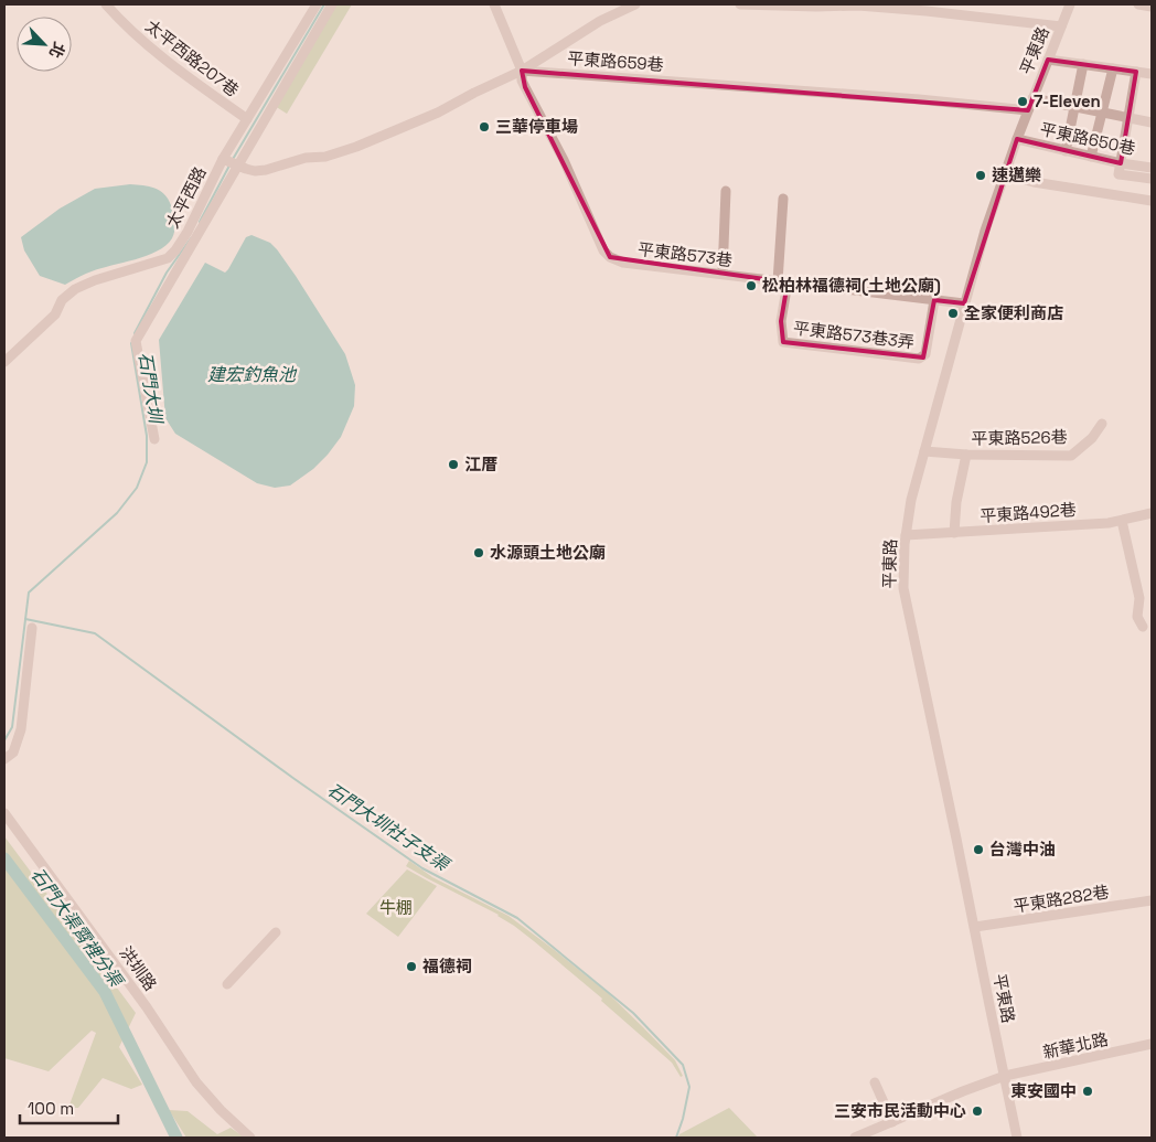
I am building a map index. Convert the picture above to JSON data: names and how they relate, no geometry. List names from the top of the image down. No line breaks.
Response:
{"streets":{"street":["平東路","太平西路207巷","平東路659巷","平東路650巷","太平西路","平東路573巷","平東路573巷3弄","平東路526巷","平東路492巷","平東路282巷","洪圳路","新華北路"]},"crossings":[["平東路","平東路659巷"],["平東路","平東路650巷"],["平東路","平東路573巷"],["平東路","平東路526巷"],["平東路","平東路492巷"],["平東路","平東路282巷"],["平東路","新華北路"],["太平西路207巷","太平西路"],["平東路659巷","太平西路"],["平東路659巷","平東路573巷"],["平東路573巷","平東路573巷3弄"]],"water":["建宏釣魚池","石門大圳","石門大圳社子支渠","石門大渠霄裡分渠"],"parks":["牛棚"],"places":["7-Eleven","三華停車場","速邁樂","松柏林福德祠(土地公廟)","全家便利商店","江厝","水源頭土地公廟","台灣中油","福德祠","東安國中","三安市民活動中心"],"scale_bar":"100 m","north":"bottom right"}
